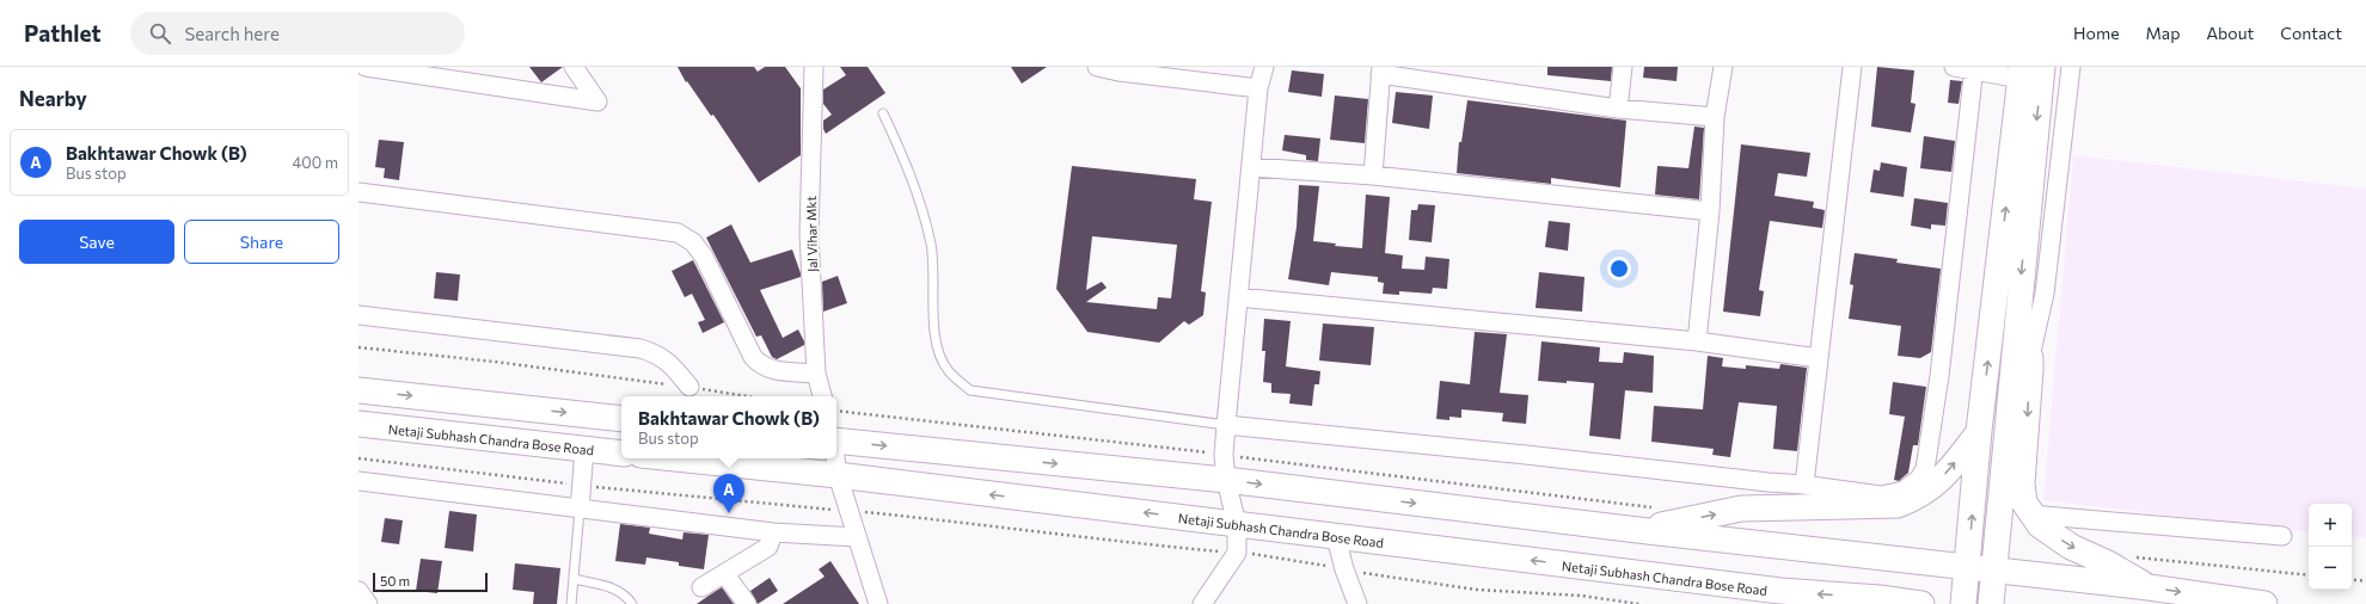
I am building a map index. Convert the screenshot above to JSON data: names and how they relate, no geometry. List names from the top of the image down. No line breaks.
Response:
{"streets":{"main road":["Netaji Subhash Chandra Bose Road"],"street":["Jal Vihar Mkt"]},"scale_bar":"50 m","page":{"header":"Pathlet","search":"Search here","nav":["Home","Map","About","Contact"],"heading":"Nearby","list":[{"mark":"A","name":"Bakhtawar Chowk (B)","note":"Bus stop","value":"400 m"}],"buttons":["Save","Share"],"popup":["Bakhtawar Chowk (B)","Bus stop"],"pins":"A","map_buttons":["+","−"],"scale":"50 m"}}
